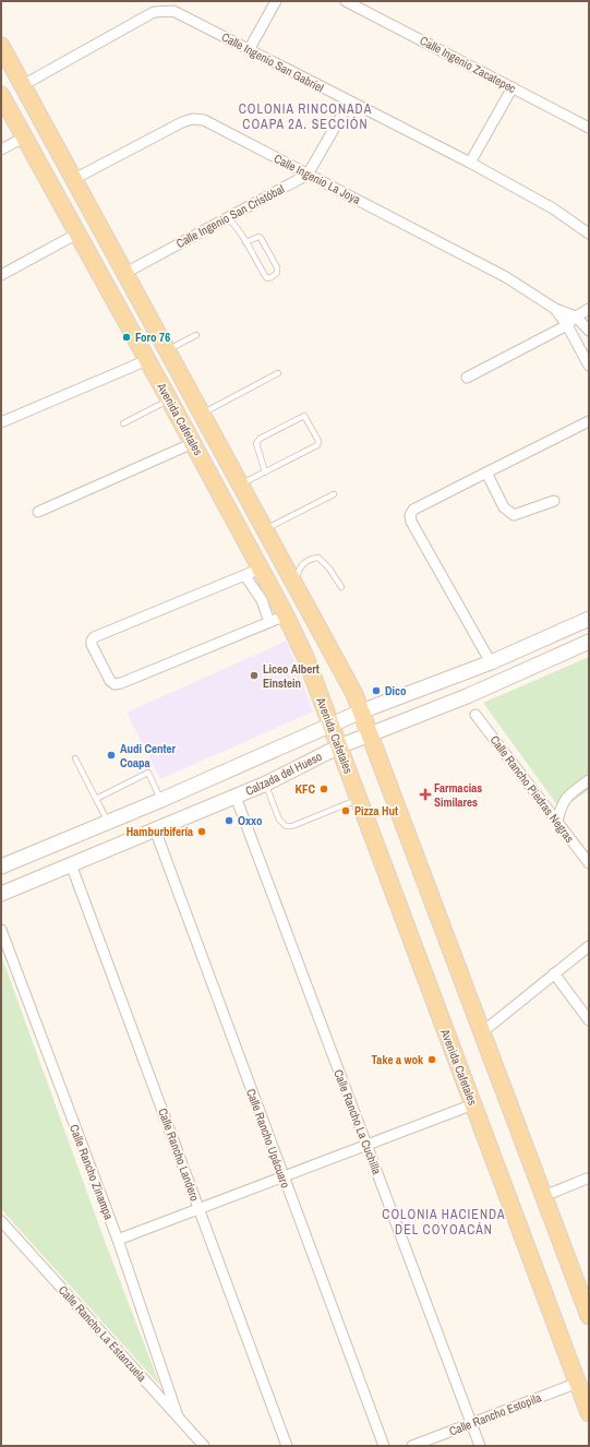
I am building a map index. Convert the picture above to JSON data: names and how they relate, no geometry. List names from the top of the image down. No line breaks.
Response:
{"streets":{"main road":["Avenida Cafetales","Calzada del Hueso"],"street":["Calle Ingenio San Gabriel","Calle Ingenio Zacatepec","Calle Ingenio La Joya","Calle Ingenio San Cristóbal","Calle Rancho Piedras Negras","Calle Rancho La Cuchilla","Calle Rancho Upácuaro","Calle Rancho Landero","Calle Rancho Zinampa","Calle Rancho La Estanzuela","Calle Rancho Estopila"]},"crossings":[["Calle Ingenio San Gabriel","Avenida Cafetales"],["Calle Ingenio La Joya","Calle Ingenio San Cristóbal"],["Calle Ingenio La Joya","Avenida Cafetales"],["Calle Ingenio San Cristóbal","Avenida Cafetales"],["Avenida Cafetales","Calzada del Hueso"],["Avenida Cafetales","Calle Rancho Estopila"],["Calzada del Hueso","Calle Rancho La Cuchilla"],["Calzada del Hueso","Calle Rancho Upácuaro"],["Calzada del Hueso","Calle Rancho Landero"],["Calle Rancho La Cuchilla","Calle Rancho Estopila"],["Calle Rancho Zinampa","Calle Rancho La Estanzuela"]],"districts":["COLONIA RINCONADA COAPA 2A. SECCIÓN","COLONIA HACIENDA DEL COYOACÁN"],"places":{"other":["Foro 76","Liceo Albert Einstein","Dico","Audi Center Coapa","KFC","Pizza Hut","Oxxo","Hamburbifería","Take a wok"],"health":["Farmacias Similares"]}}
